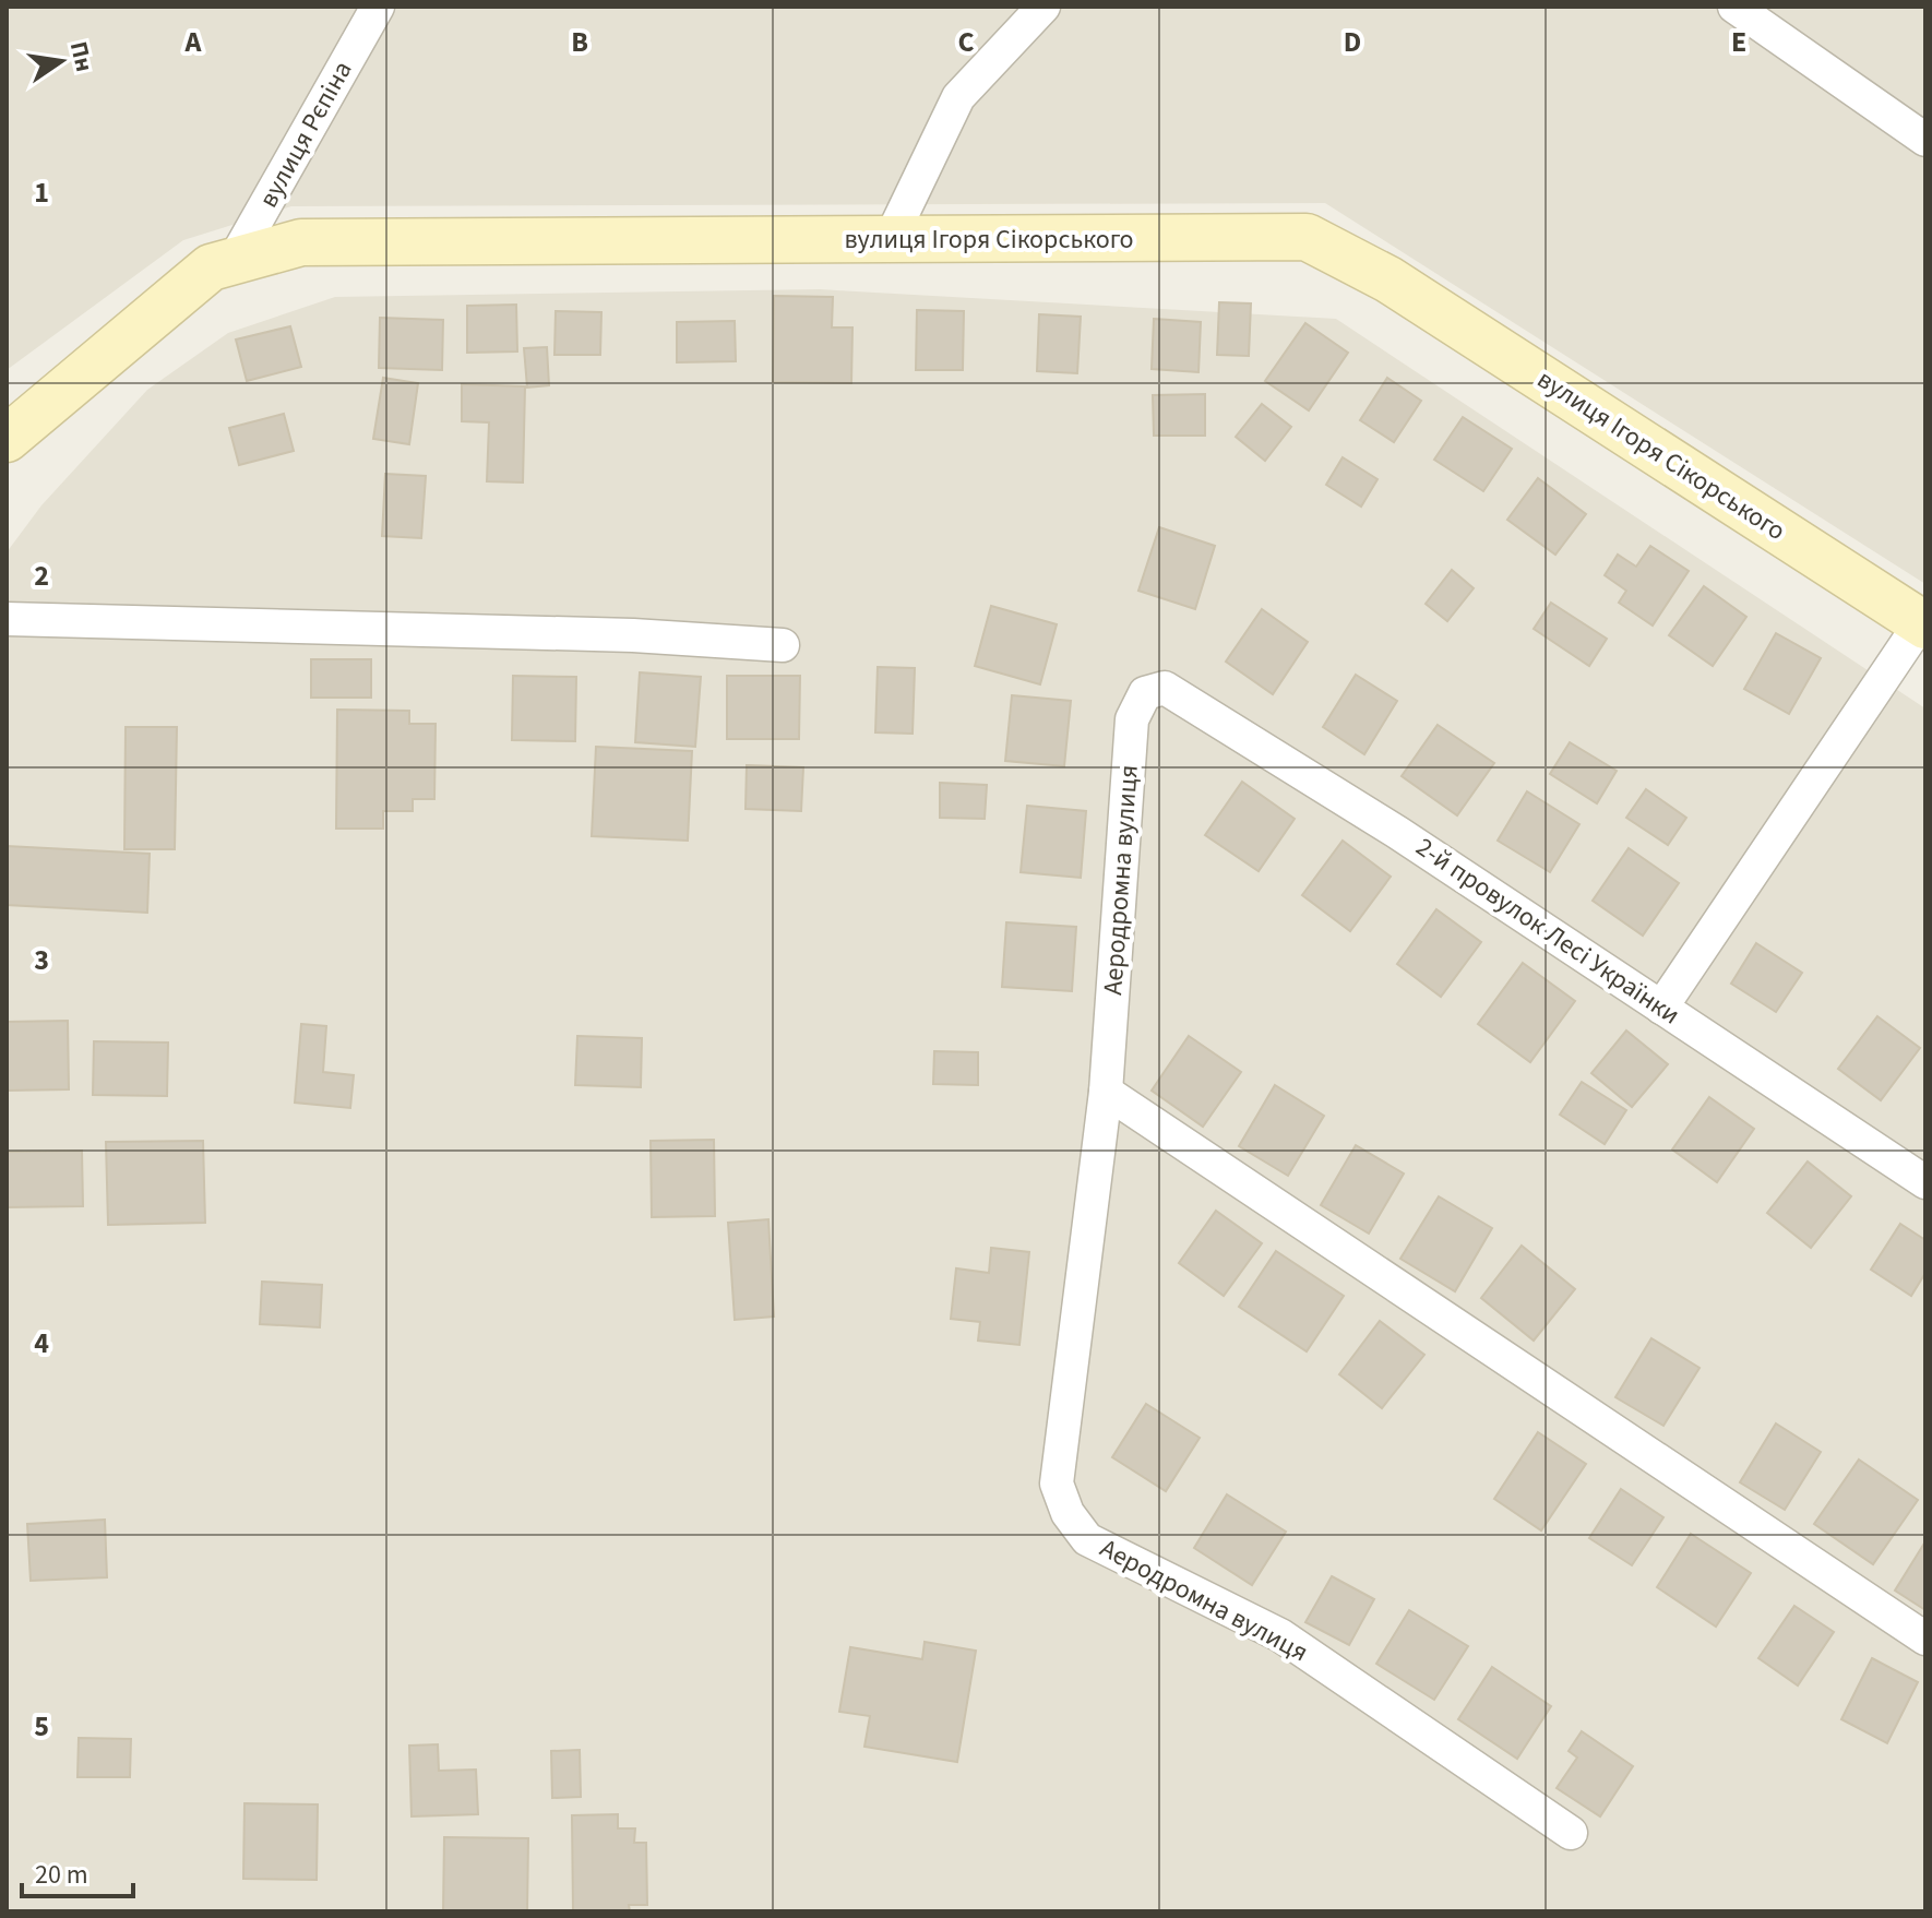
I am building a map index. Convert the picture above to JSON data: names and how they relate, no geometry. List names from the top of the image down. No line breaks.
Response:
{"streets":{"main road":["вулиця Ігоря Сікорського"],"street":["вулиця Рєпіна","Аеродромна вулиця","2-й провулок Лесі Українки"]},"crossings":[["вулиця Рєпіна","вулиця Ігоря Сікорського"],["Аеродромна вулиця","2-й провулок Лесі Українки"]],"scale_bar":"20 m","north":"right","grid":{"columns":["A","B","C","D","E"],"rows":["1","2","3","4","5"]}}
